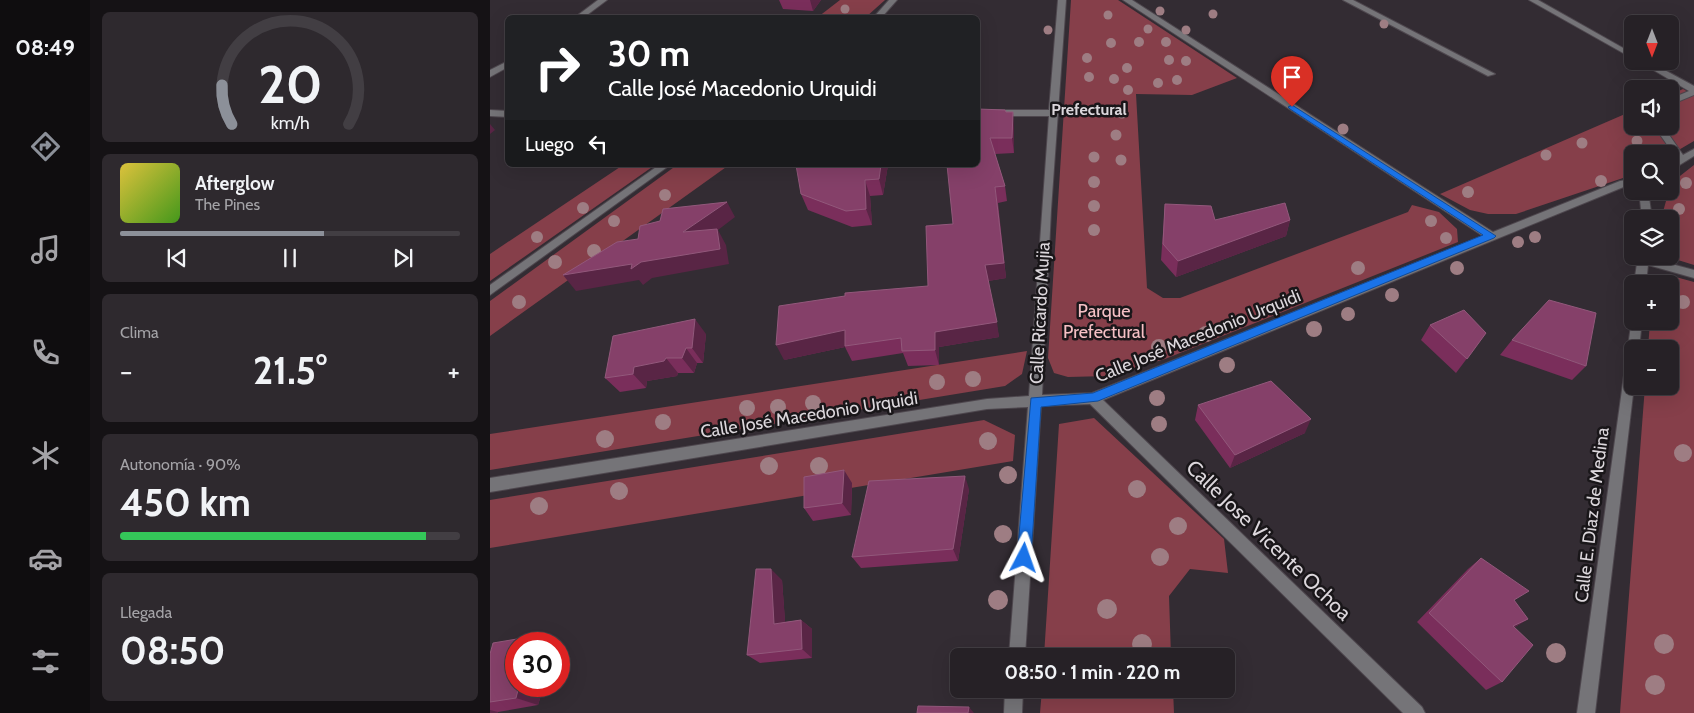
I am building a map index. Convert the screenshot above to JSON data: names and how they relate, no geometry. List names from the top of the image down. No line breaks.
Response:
{"streets":{"street":["Calle Ricardo Mujia","Calle José Macedonio Urquidi","Calle E. Diaz de Medina","Calle Jose Vicente Ochoa"]},"crossings":[["Calle Ricardo Mujia","Calle José Macedonio Urquidi"],["Calle José Macedonio Urquidi","Calle Jose Vicente Ochoa"]],"districts":["Prefectural"],"parks":["Parque Prefectural"],"north":"bottom","page":{"tabs":"08:49","map_buttons":["+","−"],"turn":["30 m","Calle José Macedonio Urquidi"],"then":"Luego","song":["Afterglow","The Pines"],"tile":["Clima",["Autonomía · 90%","450 km"],["Llegada","08:50"]],"heat":["−","21.5°","+"],"limit":"30","trip":"08:50 · 1 min · 220 m","gauge":["20","km/h"]}}
